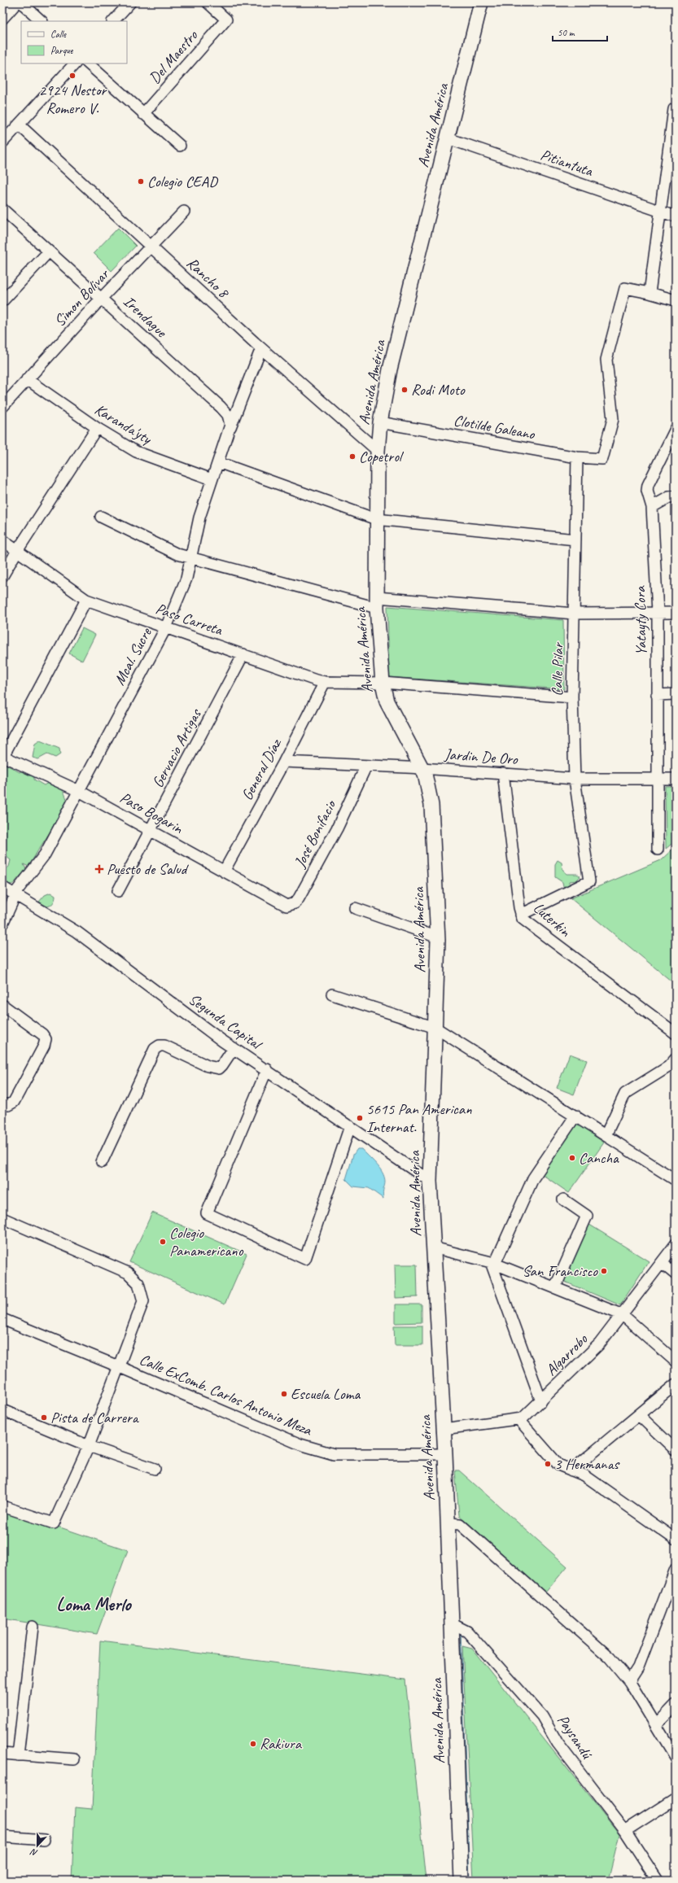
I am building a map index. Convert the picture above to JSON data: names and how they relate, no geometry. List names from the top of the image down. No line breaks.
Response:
{"streets":{"main road":["Avenida América"],"street":["Del Maestro","Pitiantuta","Rancho 8","Simon Bolivar","Irendague","Karanda'yty","Clotilde Galeano","Paso Carreta","Yatayty Cora","Mcal. Sucre","Calle Pilar","Gervacio Artigas","Jardin De Oro","General Díaz","Paso Bogarin","José Bonifacio","Luterkin","Segunda Capital","Algarrobo","Calle ExComb. Carlos Antonio Meza","Paysandú"]},"crossings":[["Avenida América","Pitiantuta"],["Avenida América","Rancho 8"],["Avenida América","Clotilde Galeano"],["Avenida América","Paso Carreta"],["Avenida América","Jardin De Oro"],["Avenida América","Segunda Capital"],["Avenida América","Calle ExComb. Carlos Antonio Meza"],["Avenida América","Paysandú"],["Rancho 8","Simon Bolivar"],["Simon Bolivar","Irendague"],["Simon Bolivar","Karanda'yty"],["Karanda'yty","Mcal. Sucre"],["Clotilde Galeano","Calle Pilar"],["Paso Carreta","Mcal. Sucre"],["Paso Carreta","Calle Pilar"],["Paso Carreta","Gervacio Artigas"],["Paso Carreta","General Díaz"],["Yatayty Cora","Jardin De Oro"],["Mcal. Sucre","Paso Bogarin"],["Mcal. Sucre","Segunda Capital"],["Calle Pilar","Jardin De Oro"],["Calle Pilar","Luterkin"],["Gervacio Artigas","Paso Bogarin"],["Jardin De Oro","General Díaz"],["Jardin De Oro","José Bonifacio"],["Jardin De Oro","Luterkin"],["General Díaz","Paso Bogarin"],["Paso Bogarin","José Bonifacio"]],"districts":["Loma Merlo"],"places":{"other":["2924 Nestor Romero V.","Colegio CEAD","Rodi Moto","Copetrol","5615 Pan American Internat.","Cancha","Colegio Panamericano","San Francisco","Escuela Loma","Pista de Carrera","3 Hermanas","Rakiura"],"health":["Puesto de Salud"]},"legend":["Calle","Parque"],"scale_bar":"50 m","north":"bottom"}
